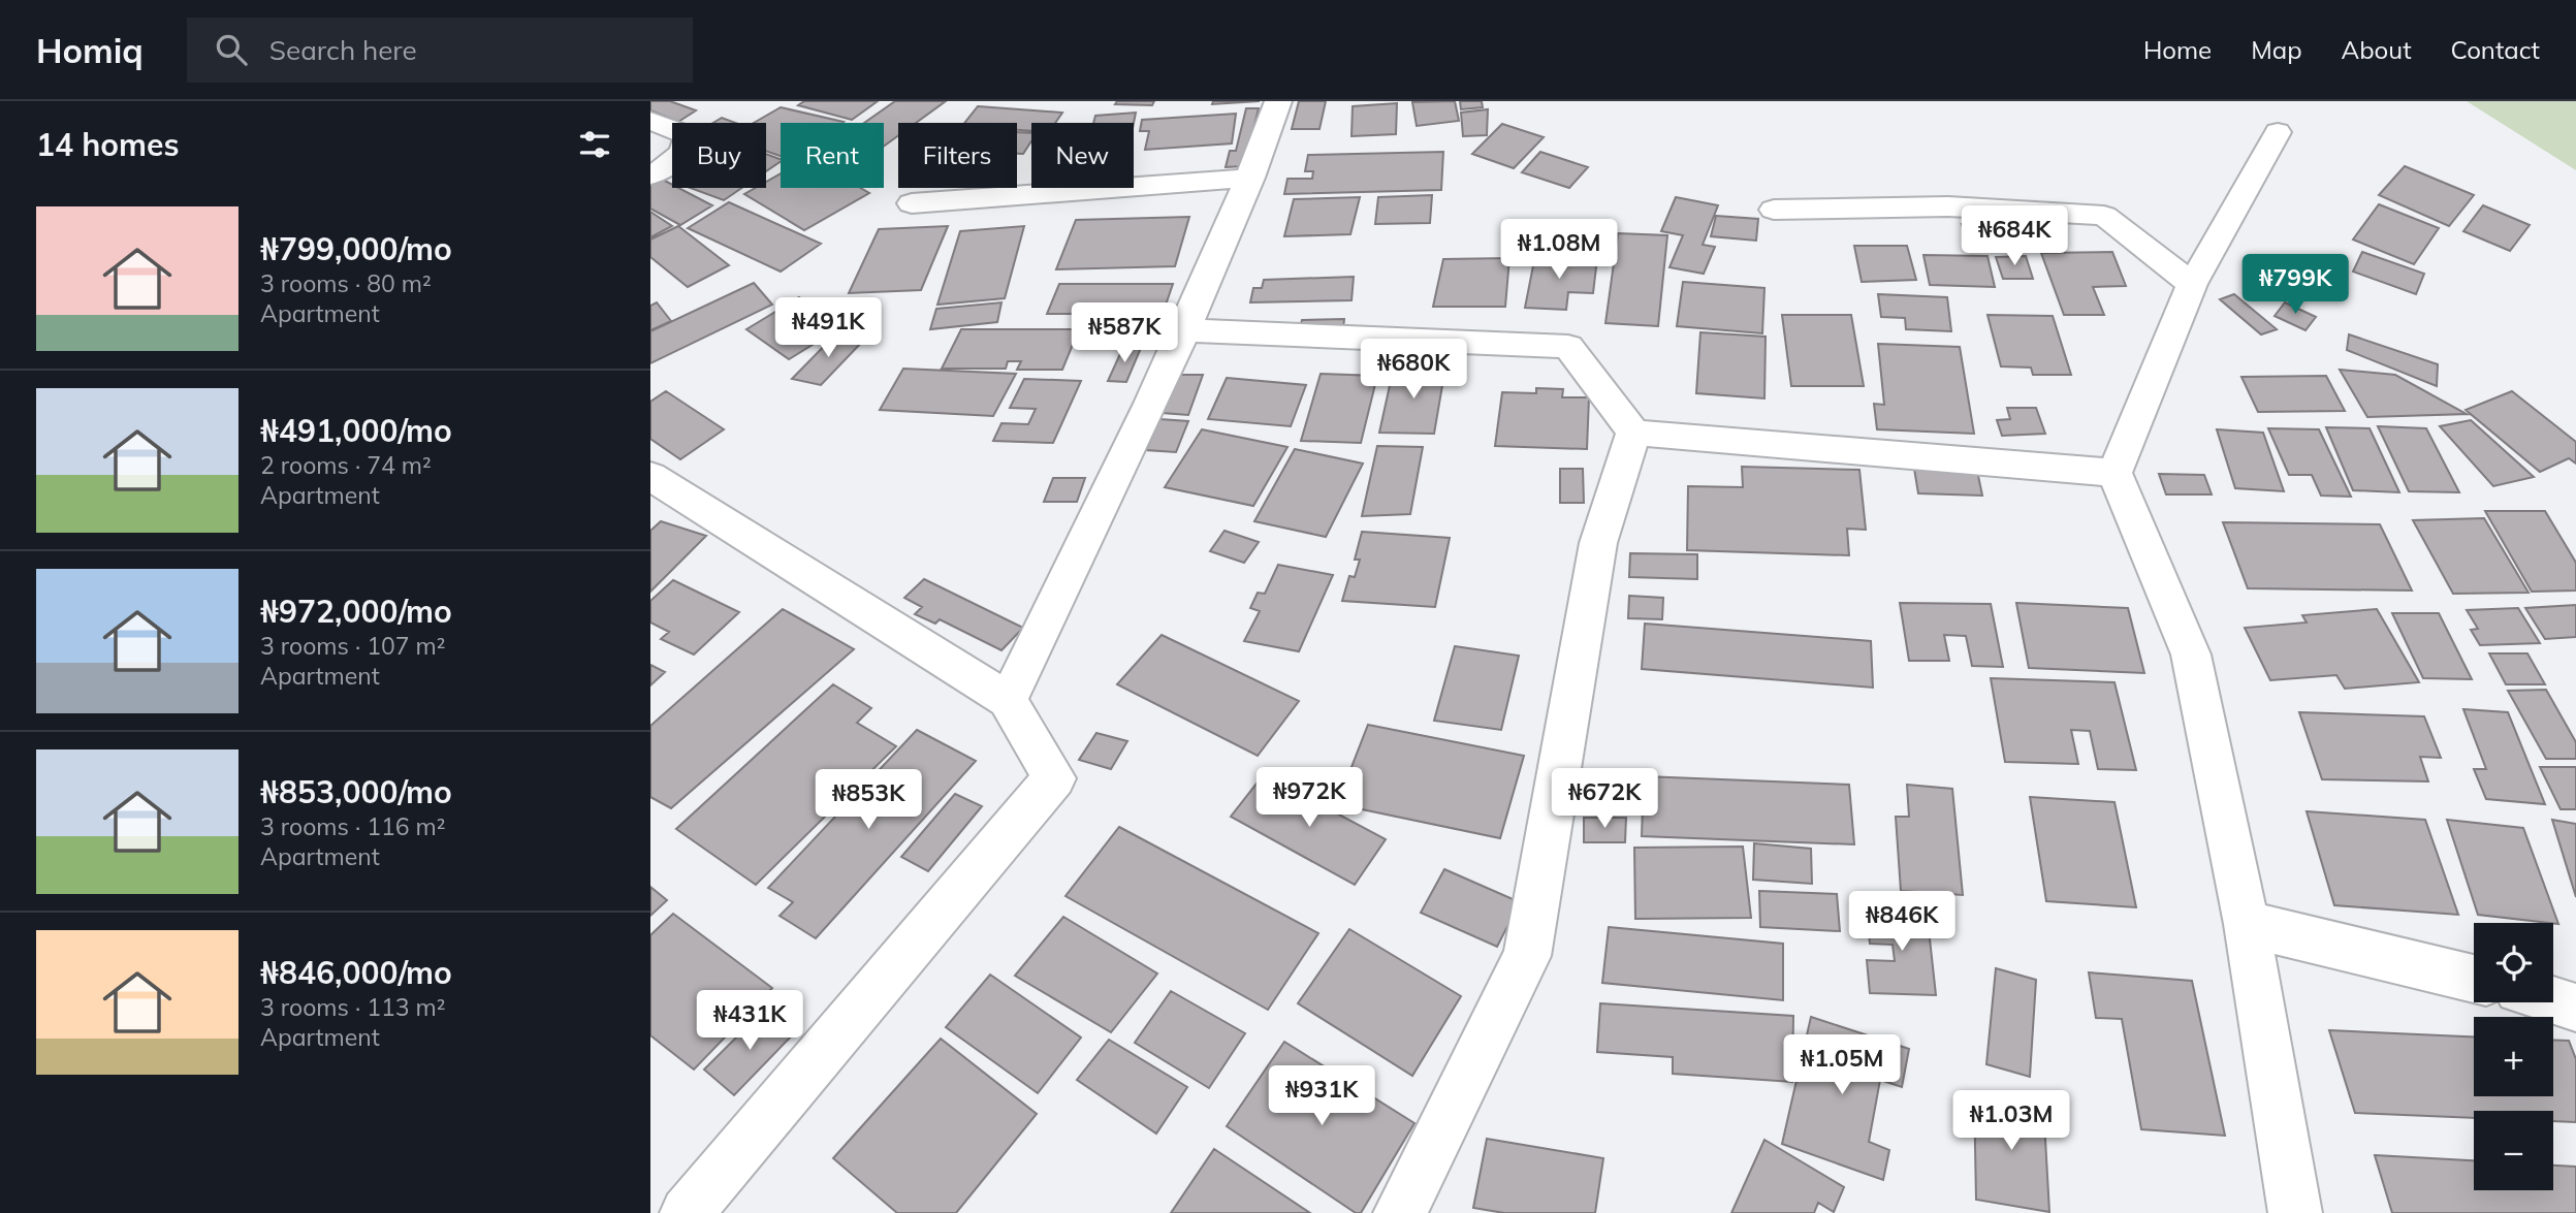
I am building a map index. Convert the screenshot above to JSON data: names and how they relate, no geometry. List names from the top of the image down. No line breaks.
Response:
{"page":{"header":"Homiq","search":"Search here","nav":["Home","Map","About","Contact"],"heading":"14 homes","chip":["Buy","Rent","Filters","New"],"list":[{"name":"₦799,000/mo","note":"3 rooms · 80 m² · Apartment"},{"name":"₦491,000/mo","note":"2 rooms · 74 m² · Apartment"},{"name":"₦972,000/mo","note":"3 rooms · 107 m² · Apartment"},{"name":"₦853,000/mo","note":"3 rooms · 116 m² · Apartment"},{"name":"₦846,000/mo","note":"3 rooms · 113 m² · Apartment"}],"price":["₦684K","₦1.08M","₦799K","₦491K","₦587K","₦680K","₦972K","₦672K","₦853K","₦846K","₦431K","₦1.05M","₦931K","₦1.03M"],"map_buttons":["+","−"]}}
